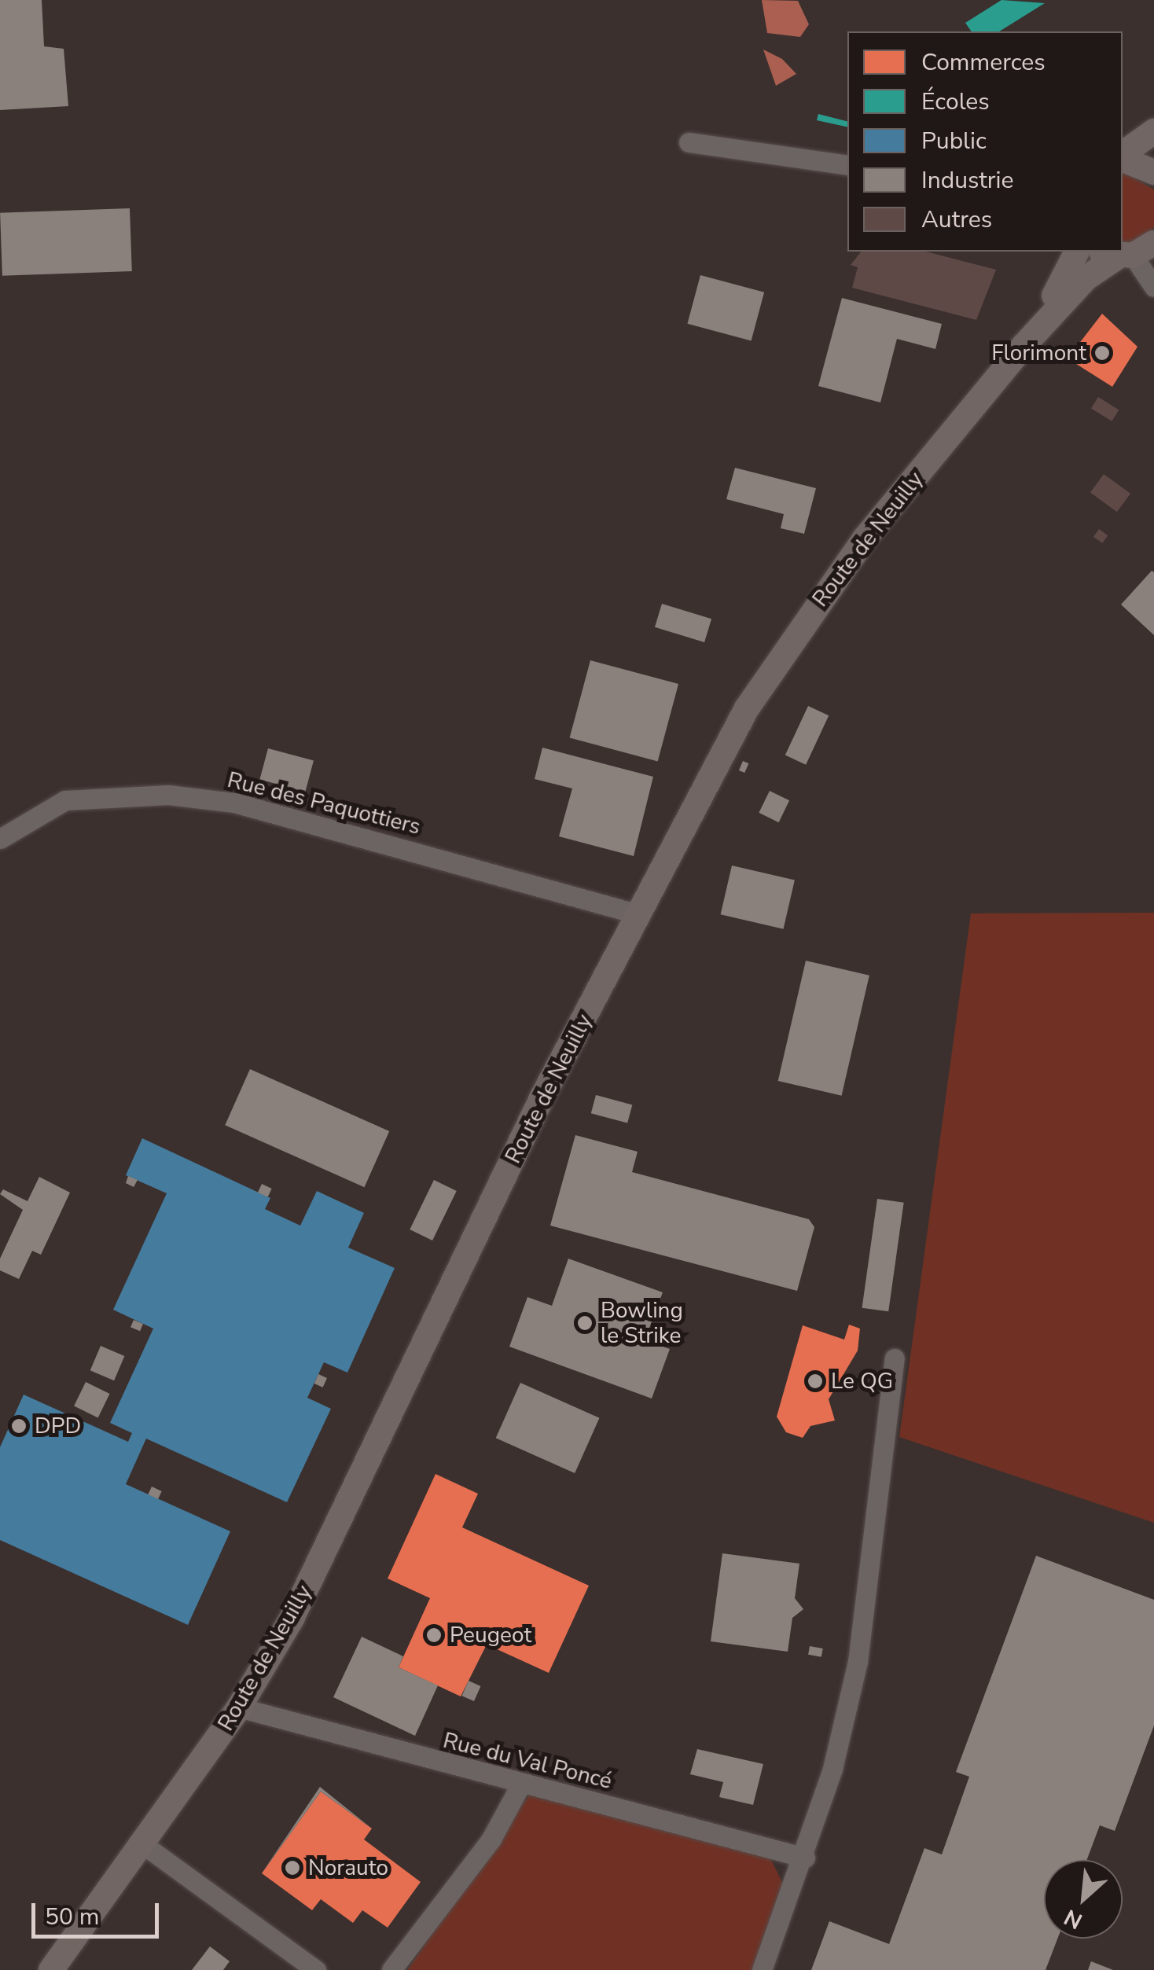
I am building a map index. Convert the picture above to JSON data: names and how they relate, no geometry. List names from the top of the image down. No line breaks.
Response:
{"streets":{"main road":["Route de Neuilly"],"street":["Rue des Paquottiers","Rue du Val Poncé"]},"crossings":[["Route de Neuilly","Rue des Paquottiers"],["Route de Neuilly","Rue du Val Poncé"]],"places":["Florimont","Bowling le Strike","Le QG","DPD","Peugeot","Norauto"],"legend":["Commerces","Écoles","Public","Industrie","Autres"],"scale_bar":"50 m","north":"bottom left"}
